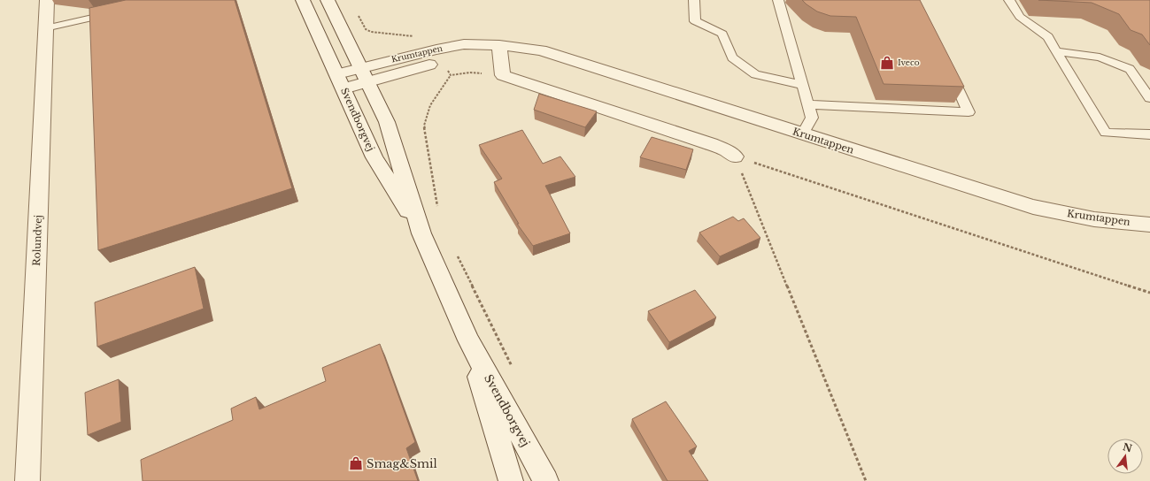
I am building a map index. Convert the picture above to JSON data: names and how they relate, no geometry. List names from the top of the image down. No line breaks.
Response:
{"streets":{"street":["Krumtappen","Svendborgvej","Rolundvej"]},"crossings":[["Krumtappen","Svendborgvej"]],"places":{"shop":["Iveco","Smag&Smil"]},"north":"top"}
